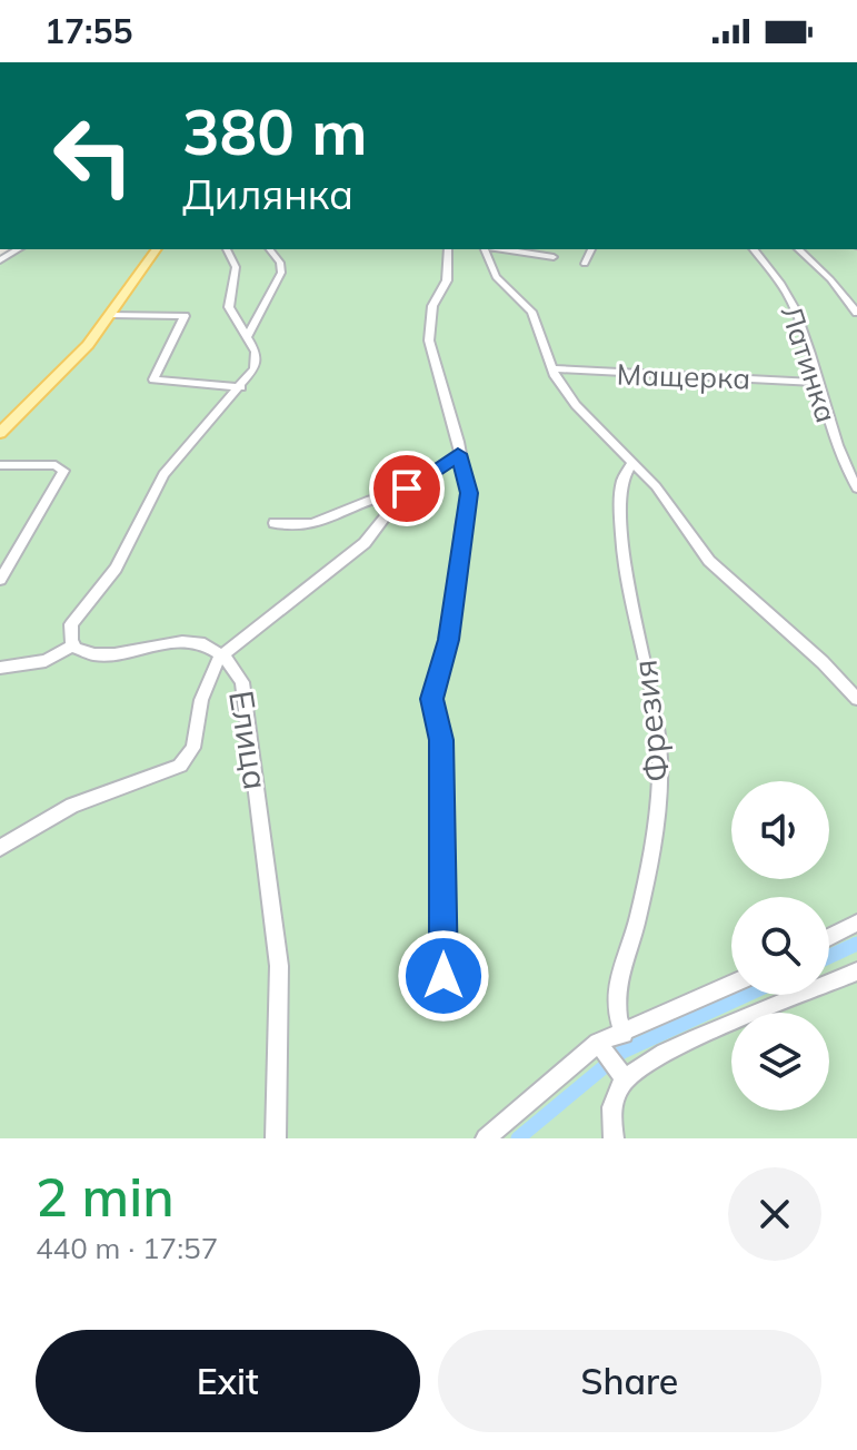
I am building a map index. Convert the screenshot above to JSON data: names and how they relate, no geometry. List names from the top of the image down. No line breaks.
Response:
{"streets":{"street":["Латинка","Мащерка","Фрезия","Елица"]},"crossings":[["Латинка","Мащерка"]],"page":{"status":"17:55","turn":["380 m","Дилянка"],"heading":["2 min","440 m · 17:57"],"buttons":["Exit","Share"]}}
